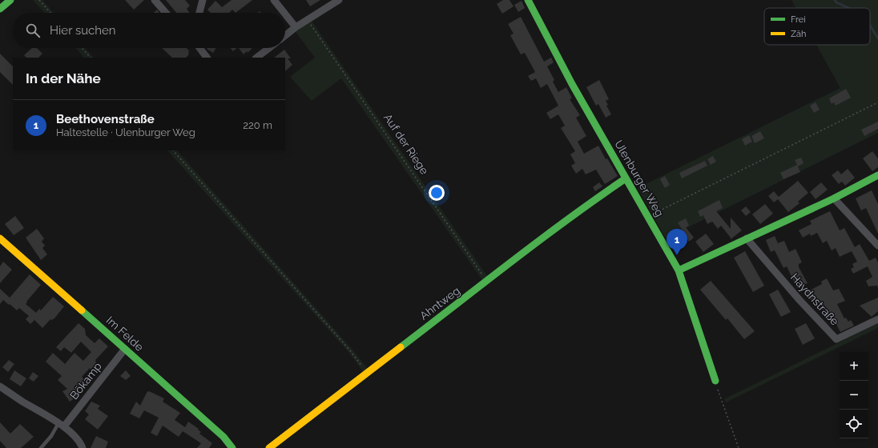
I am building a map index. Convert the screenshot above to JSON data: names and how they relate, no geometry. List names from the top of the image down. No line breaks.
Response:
{"streets":{"street":["Ulenburger Weg","Haydnstraße","Ahntweg","Im Felde","Bökamp"],"path":["Auf der Riege"]},"crossings":[["Auf der Riege","Ahntweg"],["Ulenburger Weg","Ahntweg"],["Im Felde","Bökamp"]],"legend":["Frei","Zäh"],"page":{"search":"Hier suchen","heading":"In der Nähe","list":[{"mark":"1","name":"Beethovenstraße","note":"Haltestelle · Ulenburger Weg","value":"220 m"}],"pins":"1","map_buttons":["+","−"]}}
